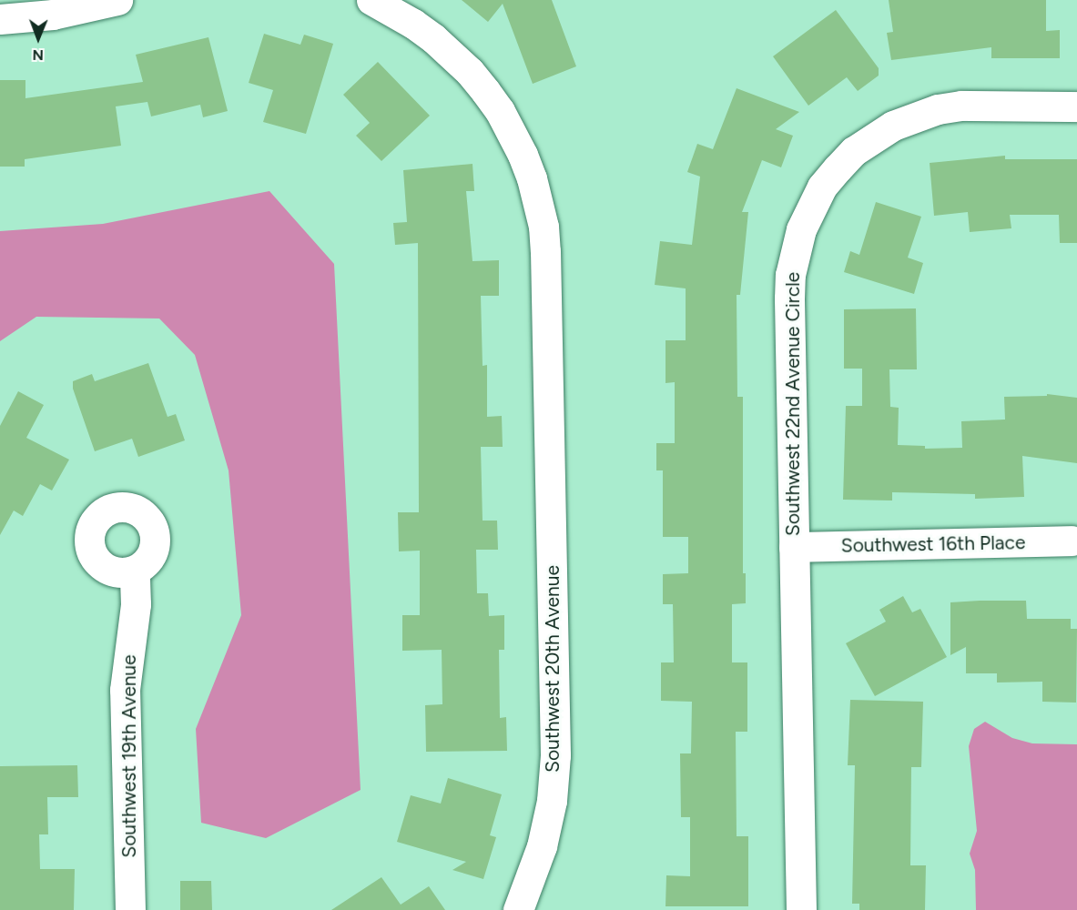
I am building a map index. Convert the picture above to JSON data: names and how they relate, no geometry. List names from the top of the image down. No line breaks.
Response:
{"streets":{"street":["Southwest 22nd Avenue Circle","Southwest 16th Place","Southwest 20th Avenue","Southwest 19th Avenue"]},"crossings":[["Southwest 22nd Avenue Circle","Southwest 16th Place"]],"north":"bottom"}
